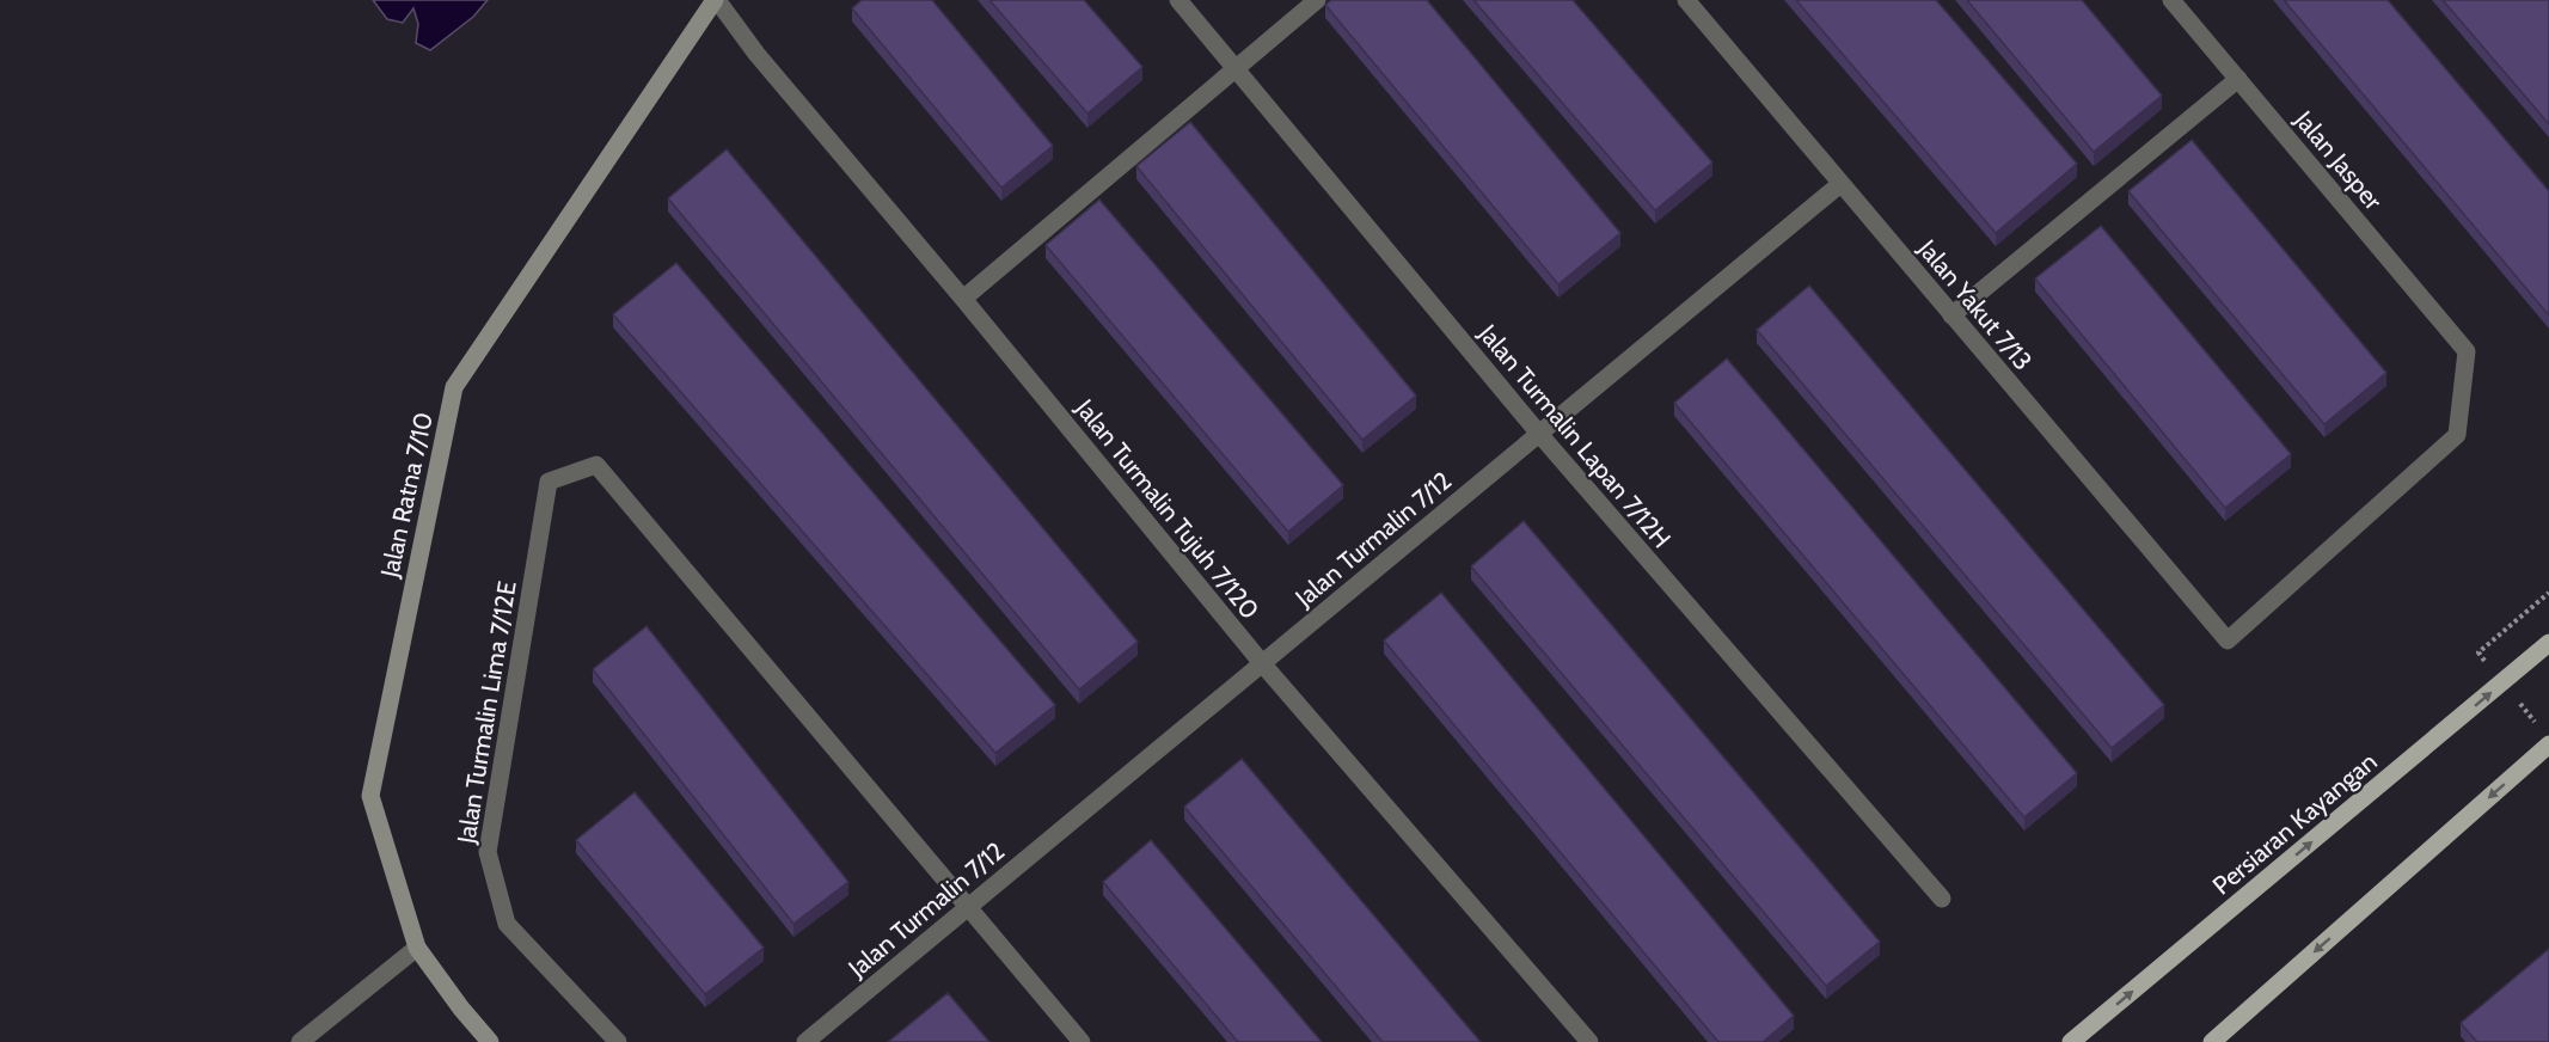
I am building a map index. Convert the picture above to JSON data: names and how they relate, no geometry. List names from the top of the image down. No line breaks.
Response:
{"streets":{"main road":["Persiaran Kayangan"],"street":["Jalan Jasper","Jalan Yakut 7/13","Jalan Turmalin Lapan 7/12H","Jalan Ratna 7/10","Jalan Turmalin Tujuh 7/120","Jalan Turmalin 7/12","Jalan Turmalin Lima 7/12E"]},"crossings":[["Jalan Jasper","Jalan Yakut 7/13"],["Jalan Yakut 7/13","Jalan Turmalin 7/12"],["Jalan Turmalin Lapan 7/12H","Jalan Turmalin 7/12"],["Jalan Ratna 7/10","Jalan Turmalin Tujuh 7/120"],["Jalan Turmalin Tujuh 7/120","Jalan Turmalin 7/12"],["Jalan Turmalin 7/12","Jalan Turmalin Lima 7/12E"]]}
